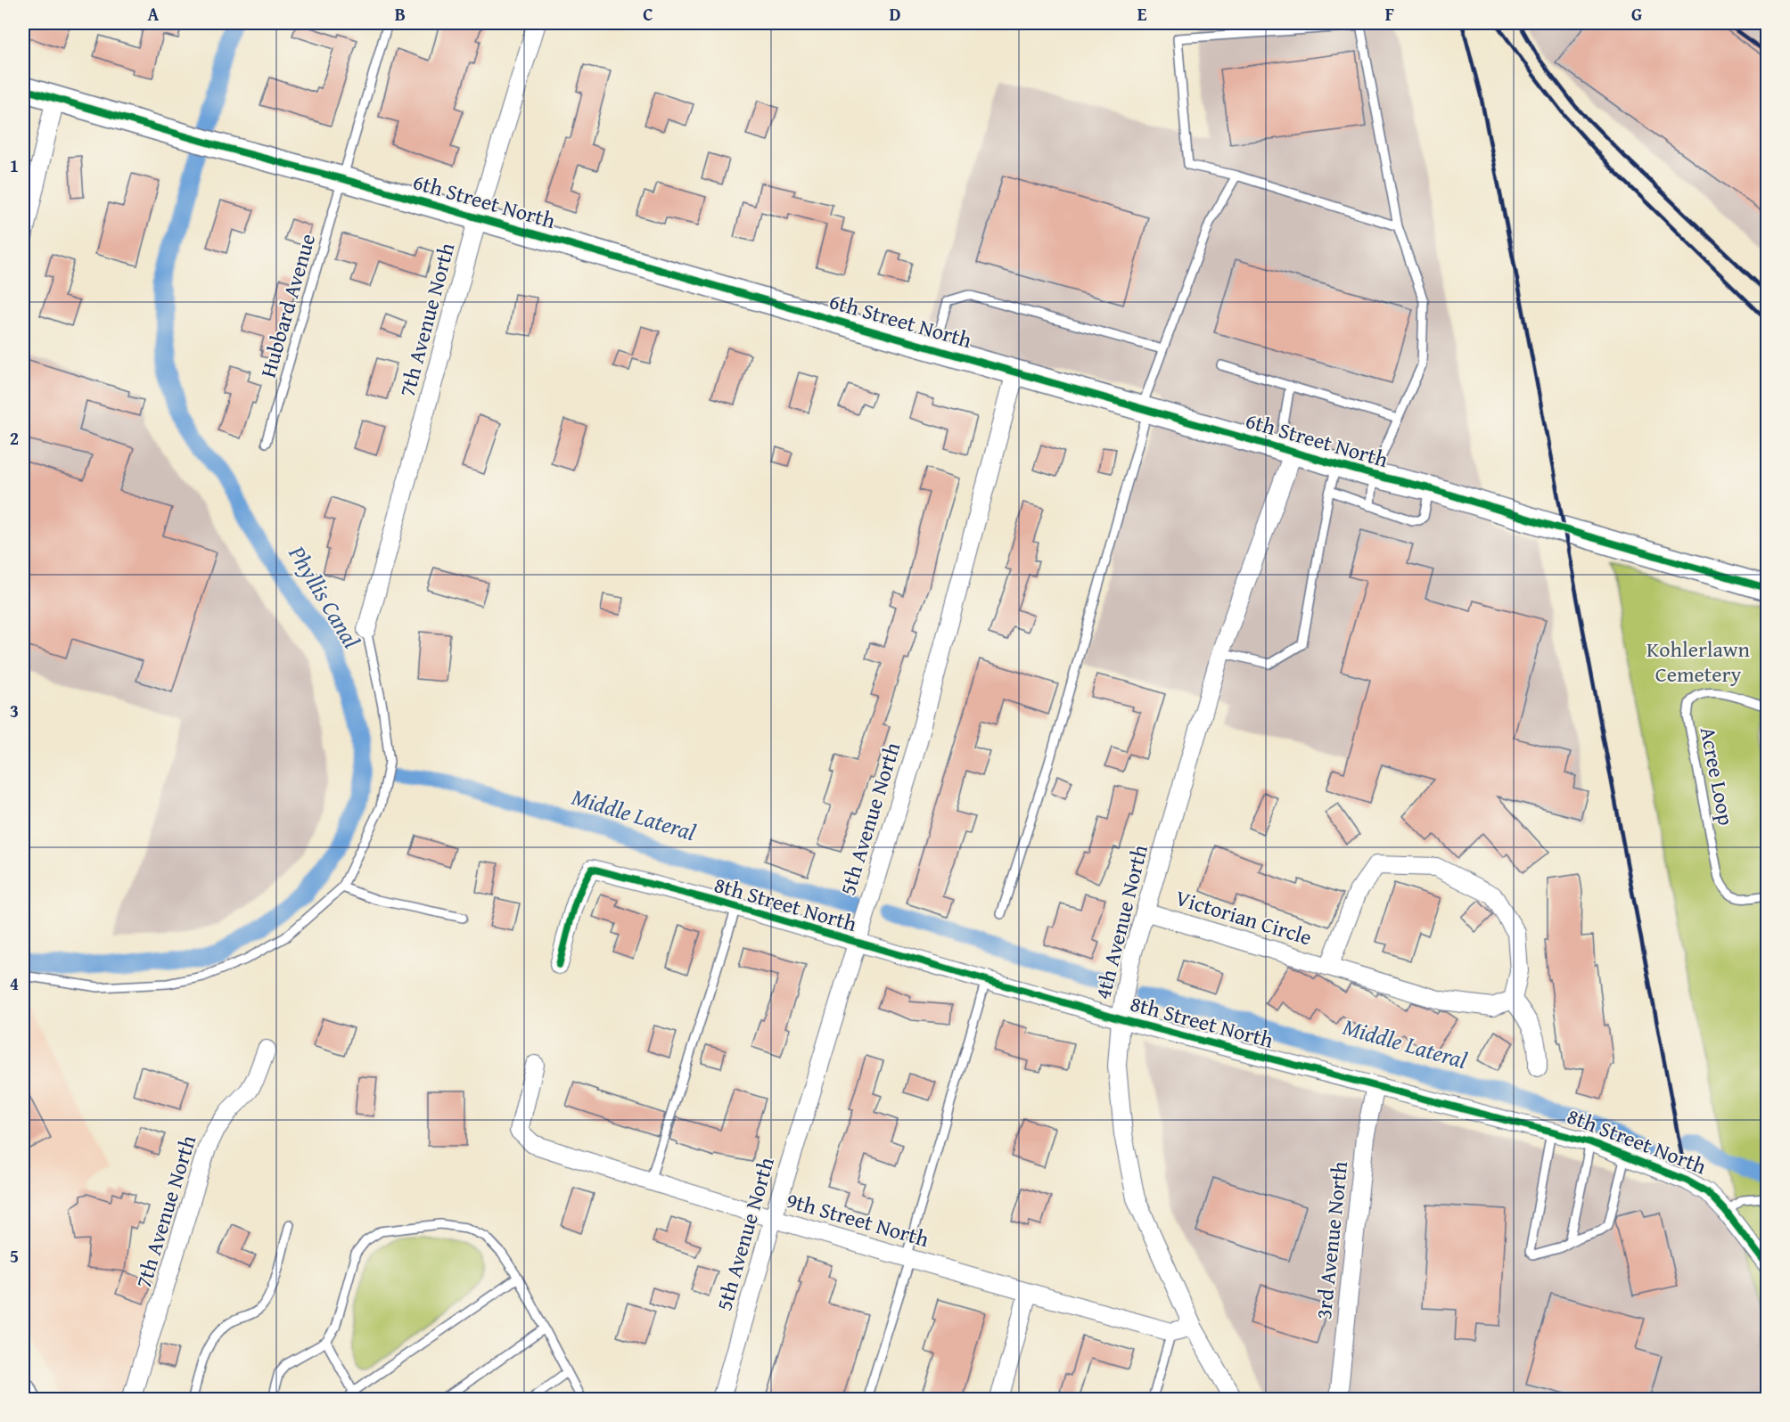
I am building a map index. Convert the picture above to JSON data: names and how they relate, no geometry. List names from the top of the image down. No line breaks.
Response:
{"streets":{"street":["6th Street North","7th Avenue North","5th Avenue North","8th Street North","Victorian Circle","4th Avenue North","9th Street North","3rd Avenue North"],"lane":["Hubbard Avenue","Acree Loop"]},"crossings":[["6th Street North","Hubbard Avenue"],["6th Street North","7th Avenue North"],["6th Street North","5th Avenue North"],["6th Street North","4th Avenue North"],["5th Avenue North","8th Street North"],["5th Avenue North","9th Street North"],["8th Street North","4th Avenue North"],["8th Street North","3rd Avenue North"],["Victorian Circle","4th Avenue North"],["4th Avenue North","9th Street North"]],"water":["Phyllis Canal","Middle Lateral"],"parks":["Kohlerlawn Cemetery"],"grid":{"columns":["A","B","C","D","E","F","G"],"rows":["1","2","3","4","5"]}}
